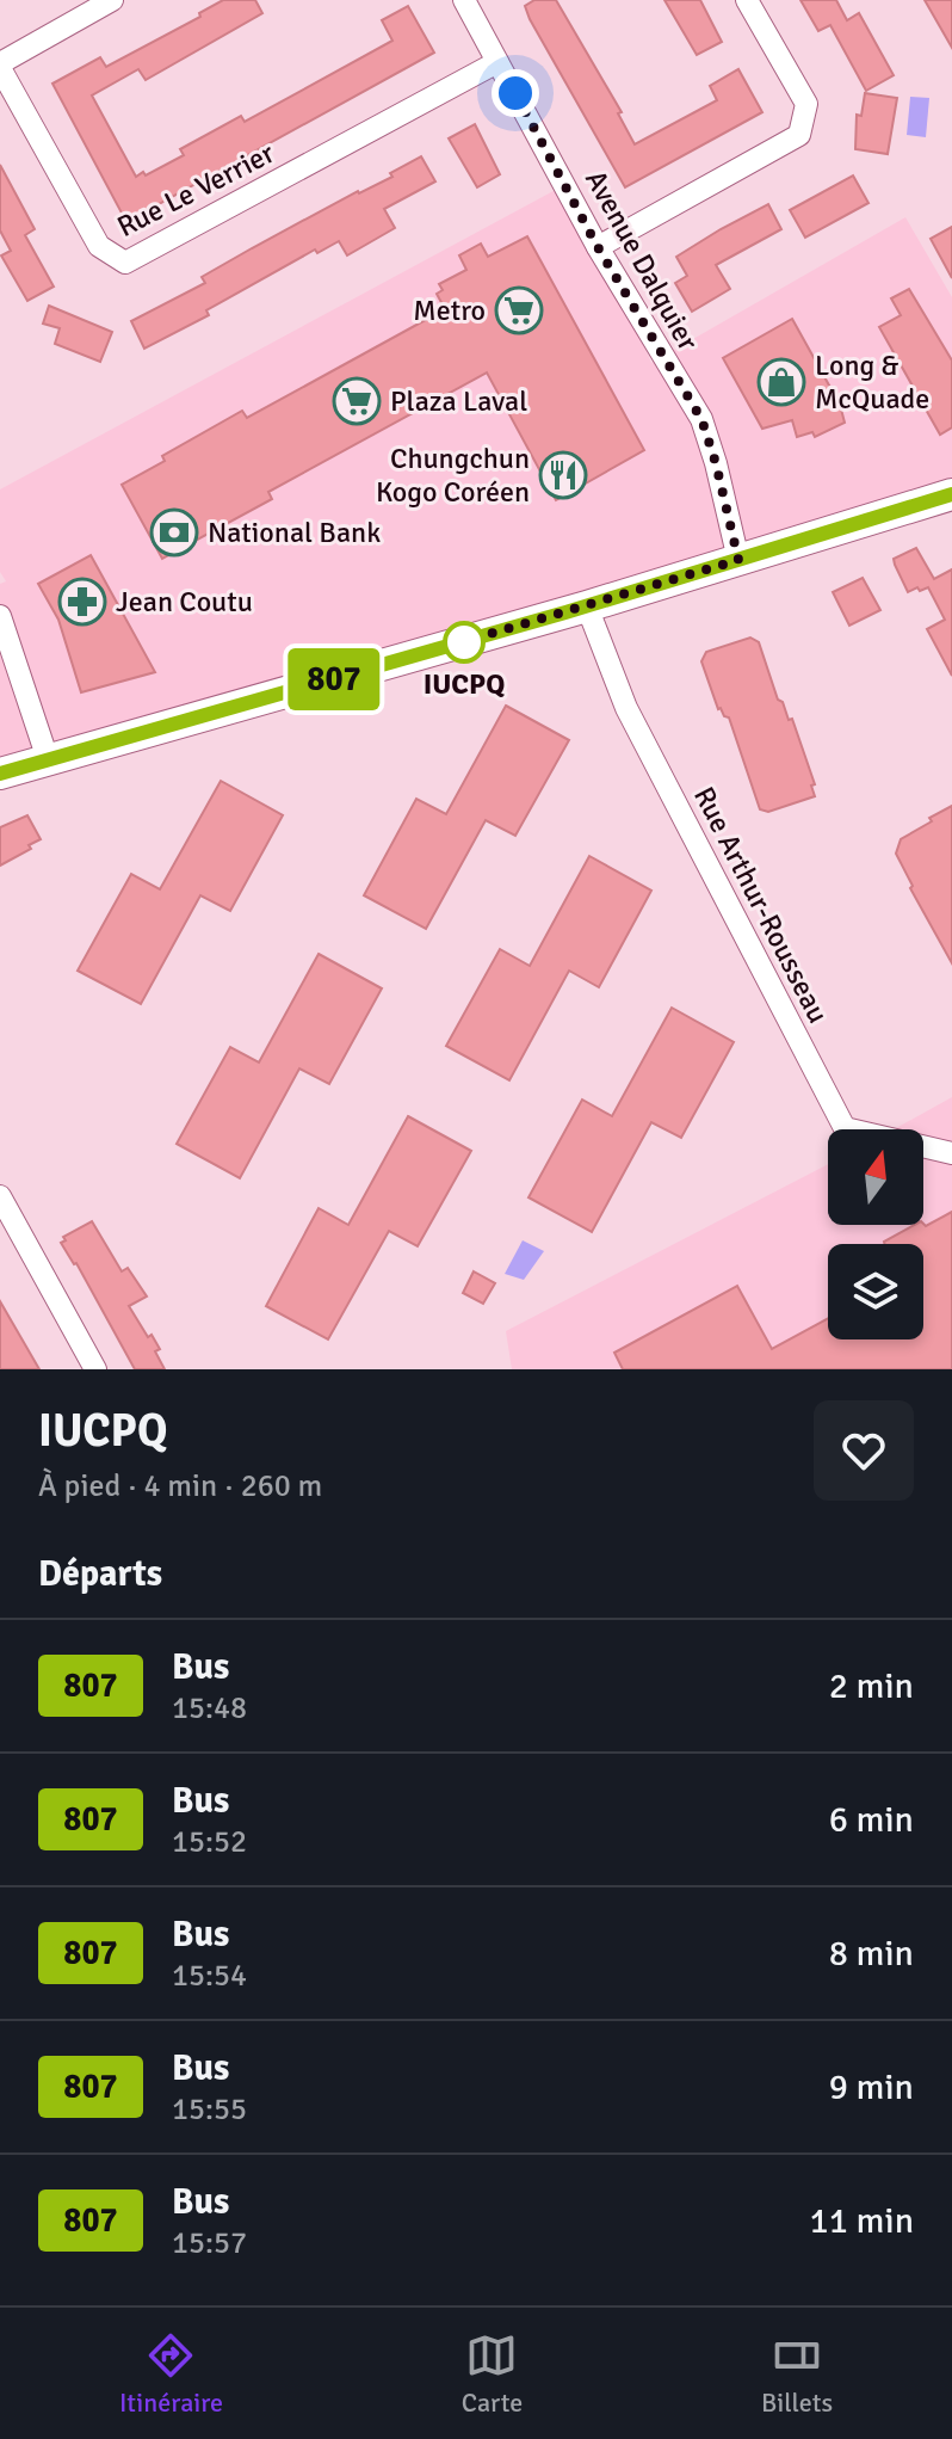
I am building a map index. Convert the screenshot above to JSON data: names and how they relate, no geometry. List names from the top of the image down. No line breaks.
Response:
{"streets":{"street":["Rue Le Verrier","Avenue Dalquier","Rue Arthur-Rousseau"]},"crossings":[["Rue Le Verrier","Avenue Dalquier"]],"places":{"supermarket":["Metro","Plaza Laval"],"shop":["Long & McQuade"],"restaurant":["Chungchun Kogo Coréen"],"bank":["National Bank"],"pharmacy":["Jean Coutu"],"other":["IUCPQ"]},"lines":["bus line 807"],"north":"top","page":{"on_map":"807","heading":[["IUCPQ","À pied · 4 min · 260 m"],"Départs"],"list":[{"mark":"807","name":"Bus","note":"15:48","value":"2 min"},{"mark":"807","name":"Bus","note":"15:52","value":"6 min"},{"mark":"807","name":"Bus","note":"15:54","value":"8 min"},{"mark":"807","name":"Bus","note":"15:55","value":"9 min"},{"mark":"807","name":"Bus","note":"15:57","value":"11 min"}],"tabs":["Itinéraire","Carte","Billets"]}}
